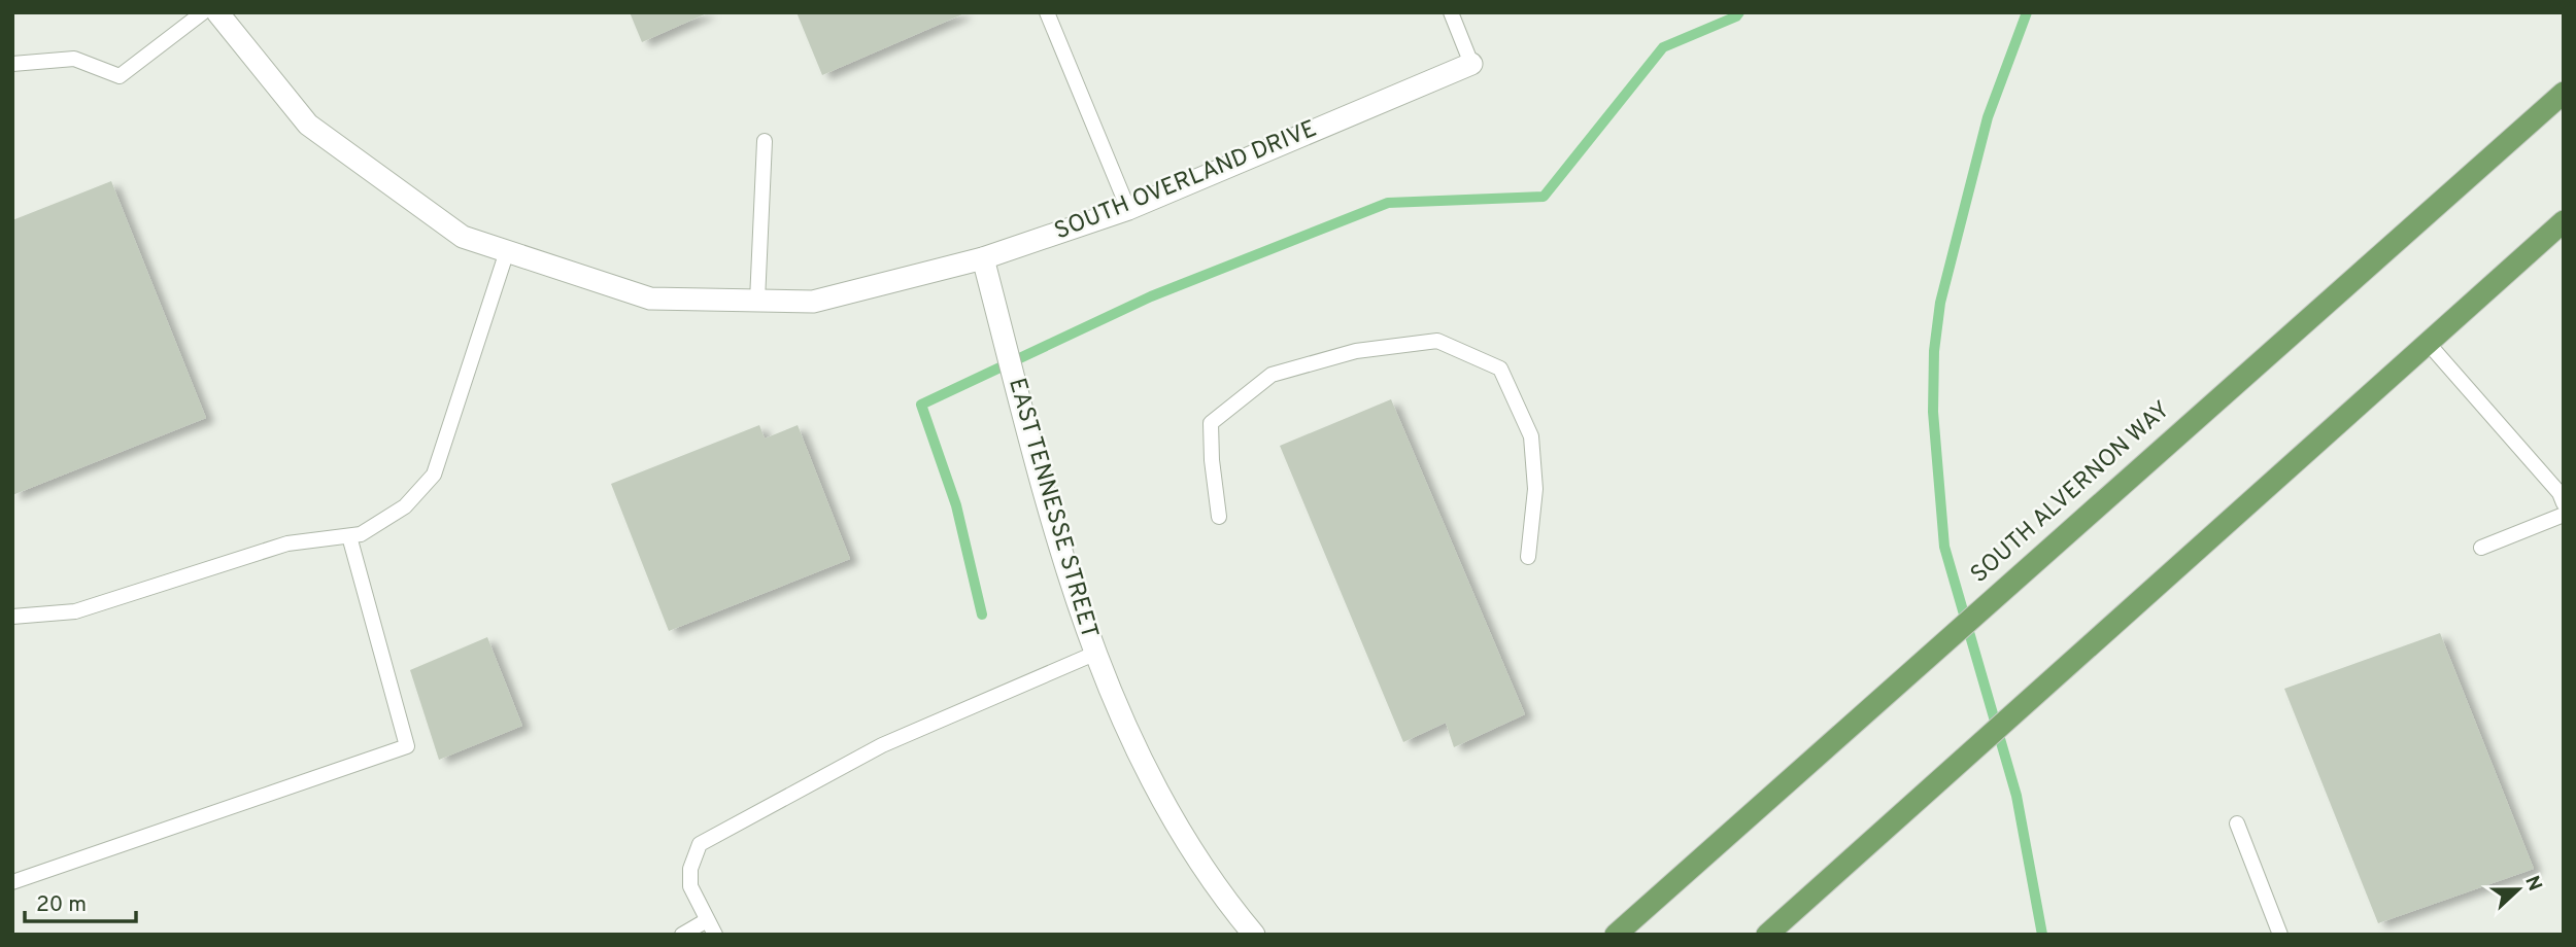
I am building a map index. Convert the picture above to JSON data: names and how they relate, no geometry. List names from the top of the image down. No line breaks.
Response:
{"streets":{"main road":["SOUTH ALVERNON WAY"],"street":["SOUTH OVERLAND DRIVE","EAST TENNESSE STREET"]},"crossings":[["SOUTH OVERLAND DRIVE","EAST TENNESSE STREET"]],"scale_bar":"20 m","north":"right"}
